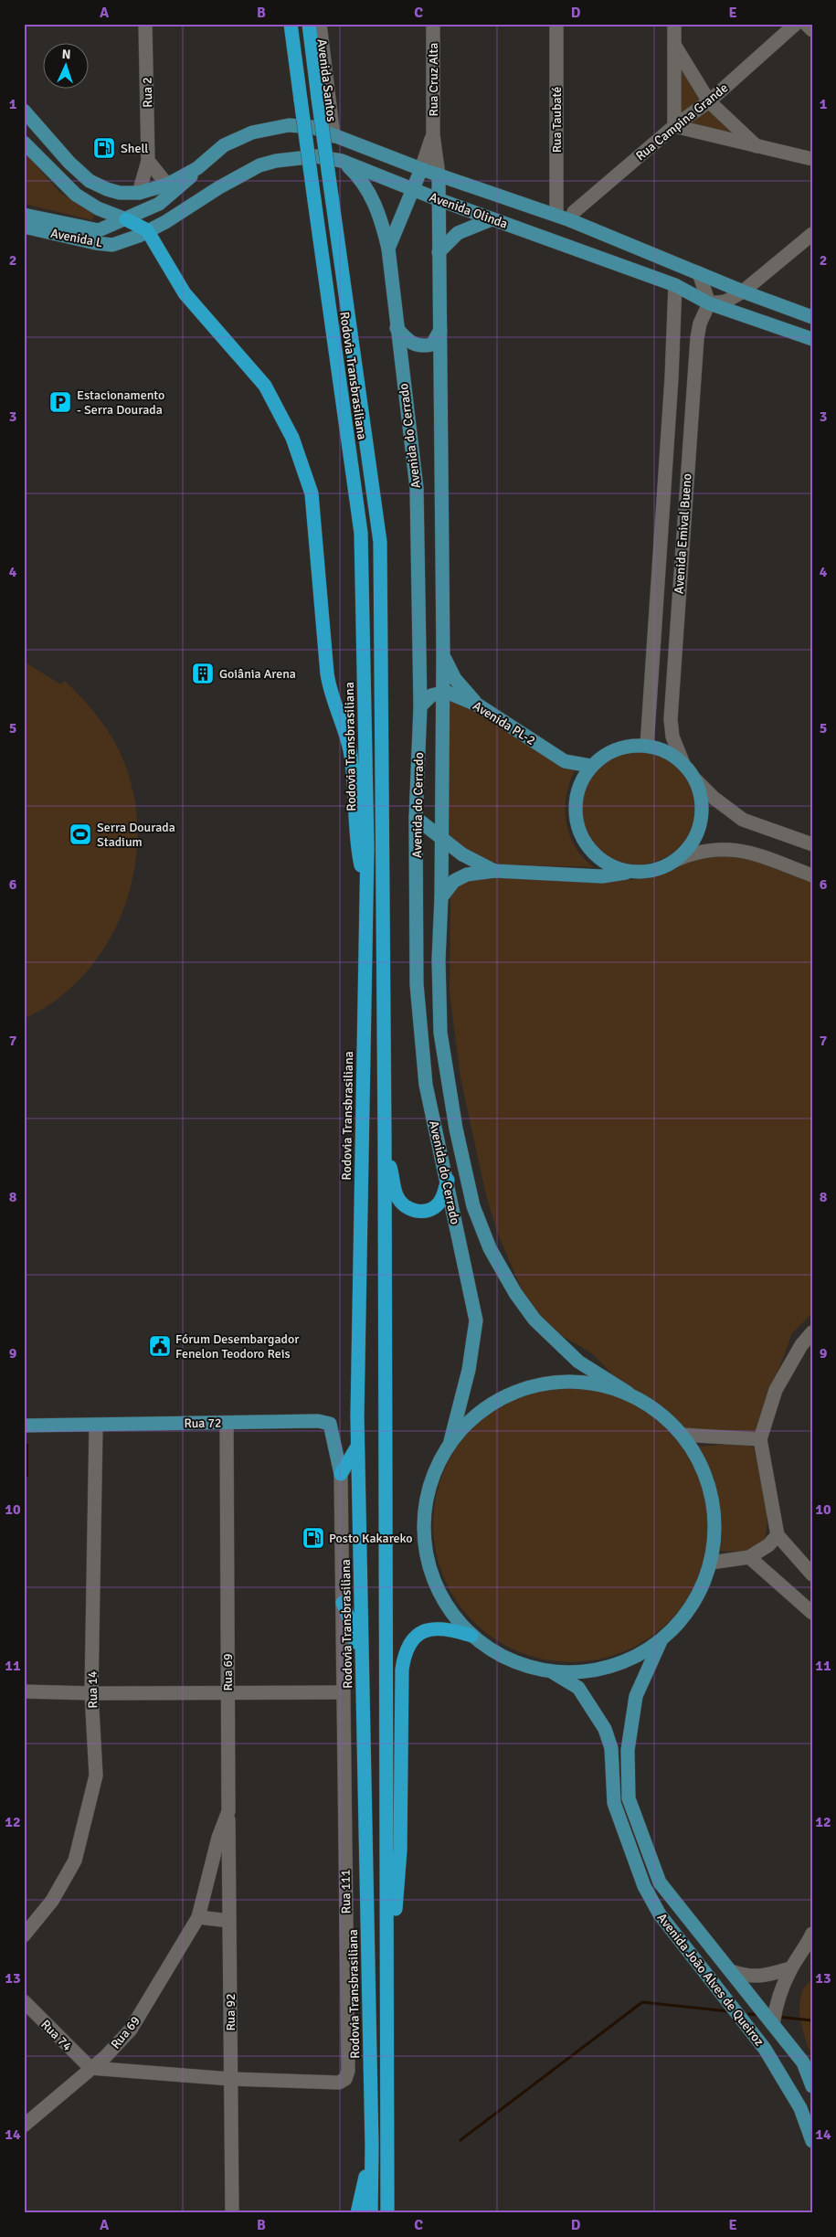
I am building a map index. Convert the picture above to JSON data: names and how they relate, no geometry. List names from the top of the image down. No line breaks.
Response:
{"streets":{"highway":["Rodovia Transbrasiliana"],"main road":["Avenida Olinda","Avenida L","Avenida do Cerrado","Avenida PL-2","Rua 72","Avenida João Alves de Queiroz"],"street":["Rua Cruz Alta","Avenida Santos","Rua 2","Rua Taubaté","Rua Campina Grande","Avenida Emival Bueno","Rua 69","Rua 14","Rua 111","Rua 92","Rua 74"]},"crossings":[["Rua Cruz Alta","Avenida Olinda"],["Rua Cruz Alta","Avenida do Cerrado"],["Avenida Santos","Avenida Olinda"],["Rua 2","Avenida Olinda"],["Rua Taubaté","Avenida Olinda"],["Rua Campina Grande","Avenida Olinda"],["Avenida Olinda","Avenida L"],["Avenida Olinda","Avenida do Cerrado"],["Avenida Olinda","Avenida Emival Bueno"],["Avenida do Cerrado","Avenida PL-2"],["Avenida do Cerrado","Avenida João Alves de Queiroz"],["Avenida Emival Bueno","Avenida PL-2"],["Rua 72","Rua 69"],["Rua 72","Rua 14"],["Rua 72","Rua 111"],["Rua 69","Rua 111"],["Rua 69","Rua 92"],["Rua 69","Rua 74"],["Rua 111","Rua 92"],["Rua 111","Rua 74"]],"places":{"fuel station":["Shell","Posto Kakareko"],"parking":["Estacionamento - Serra Dourada"],"building":["Goiânia Arena"],"sports":["Serra Dourada Stadium"],"public building":["Fórum Desembargador Fenelon Teodoro Reis"]},"north":"top","grid":{"columns":["A","B","C","D","E"],"rows":["1","2","3","4","5","6","7","8","9","10","11","12","13","14"]}}
